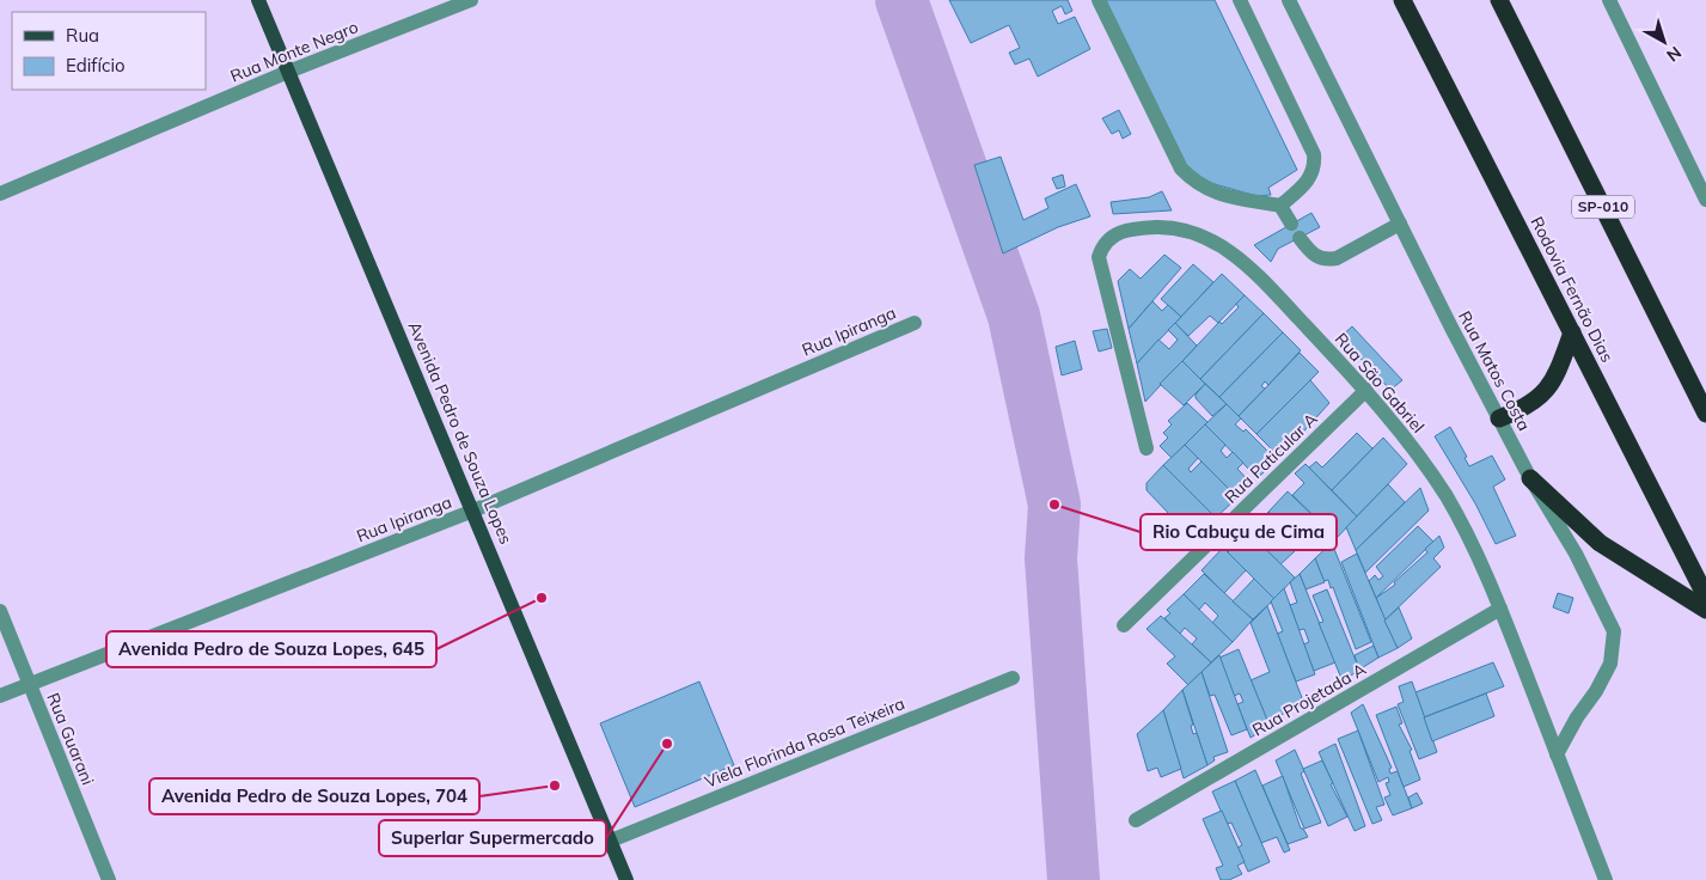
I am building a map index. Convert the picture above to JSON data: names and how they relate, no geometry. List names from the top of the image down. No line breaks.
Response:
{"streets":{"highway":["SP-010","Rodovia Fernão Dias"],"main road":["Avenida Pedro de Souza Lopes"],"street":["Rua Monte Negro","Rua Ipiranga","Rua Matos Costa","Rua São Gabriel","Rua Paticular A","Rua Projetada A","Rua Guarani","Viela Florinda Rosa Teixeira"]},"crossings":[["Rua Monte Negro","Avenida Pedro de Souza Lopes"],["Rua Ipiranga","Avenida Pedro de Souza Lopes"],["Rua Ipiranga","Rua Guarani"],["Rua Matos Costa","Rua São Gabriel"],["Rua São Gabriel","Rua Paticular A"],["Rua São Gabriel","Rua Projetada A"],["Avenida Pedro de Souza Lopes","Viela Florinda Rosa Teixeira"]],"places":["Rio Cabuçu de Cima","Avenida Pedro de Souza Lopes, 645","Superlar Supermercado","Avenida Pedro de Souza Lopes, 704"],"legend":["Rua","Edifício"],"north":"bottom right"}
